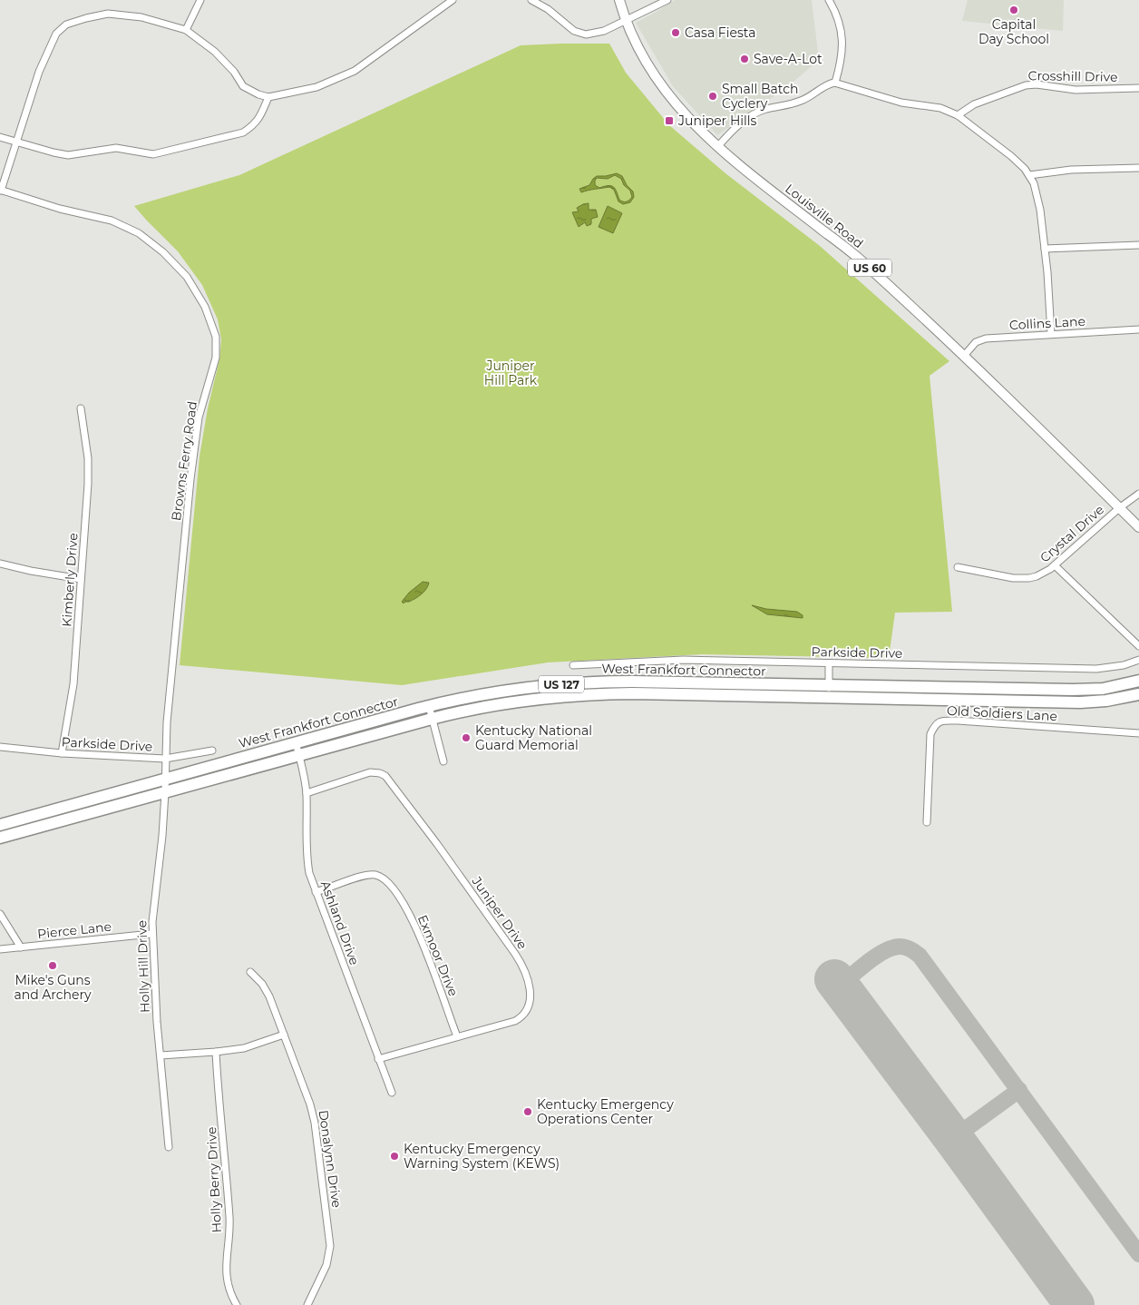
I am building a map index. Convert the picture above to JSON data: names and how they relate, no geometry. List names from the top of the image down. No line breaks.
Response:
{"streets":{"highway":["West Frankfort Connector","US 127"],"main road":["Louisville Road","US 60"],"street":["Crosshill Drive","Collins Lane","Browns Ferry Road","Crystal Drive","Kimberly Drive","Parkside Drive","Old Soldiers Lane","Juniper Drive","Ashland Drive","Pierce Lane","Exmoor Drive","Holly Hill Drive","Donalynn Drive","Holly Berry Drive"]},"crossings":[["Louisville Road","Collins Lane"],["Louisville Road","Crystal Drive"],["Browns Ferry Road","Parkside Drive"],["Browns Ferry Road","Holly Hill Drive"],["Kimberly Drive","Parkside Drive"],["Parkside Drive","Holly Hill Drive"],["West Frankfort Connector","Ashland Drive"],["West Frankfort Connector","Holly Hill Drive"],["Juniper Drive","Ashland Drive"],["Juniper Drive","Exmoor Drive"],["Ashland Drive","Exmoor Drive"],["Pierce Lane","Holly Hill Drive"]],"parks":["Juniper Hill Park"],"places":{"other":["Capital Day School","Casa Fiesta","Save-A-Lot","Small Batch Cyclery","Kentucky National Guard Memorial","Mike's Guns and Archery","Kentucky Emergency Operations Center","Kentucky Emergency Warning System (KEWS)"],"transit":["Juniper Hills"]}}
